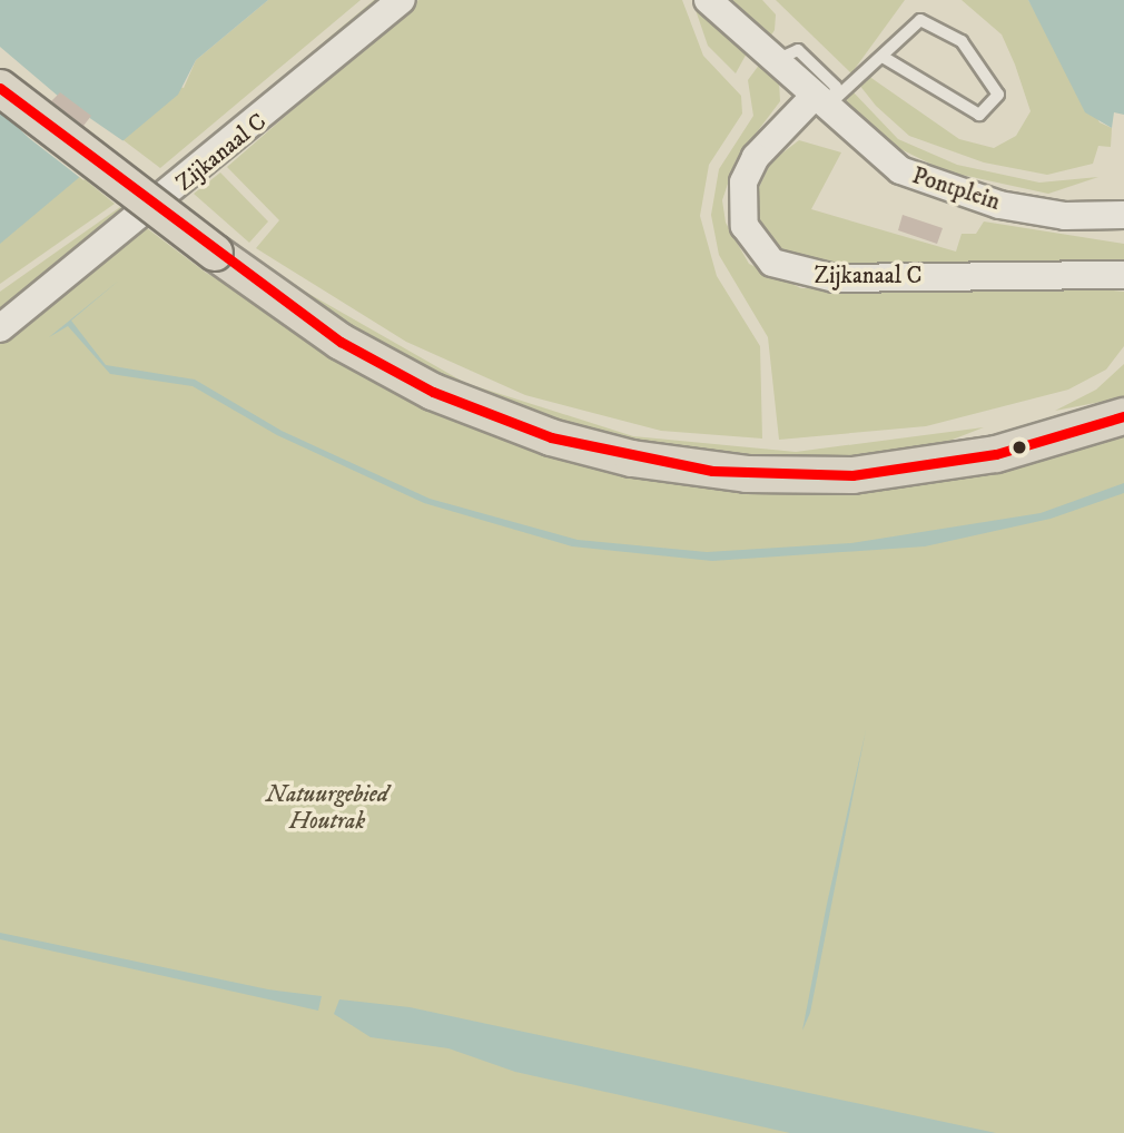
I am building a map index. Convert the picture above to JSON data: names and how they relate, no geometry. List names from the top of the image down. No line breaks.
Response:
{"streets":{"street":["Zijkanaal C","Pontplein"]},"crossings":[["Zijkanaal C","Pontplein"]],"parks":["Natuurgebied Houtrak"]}
